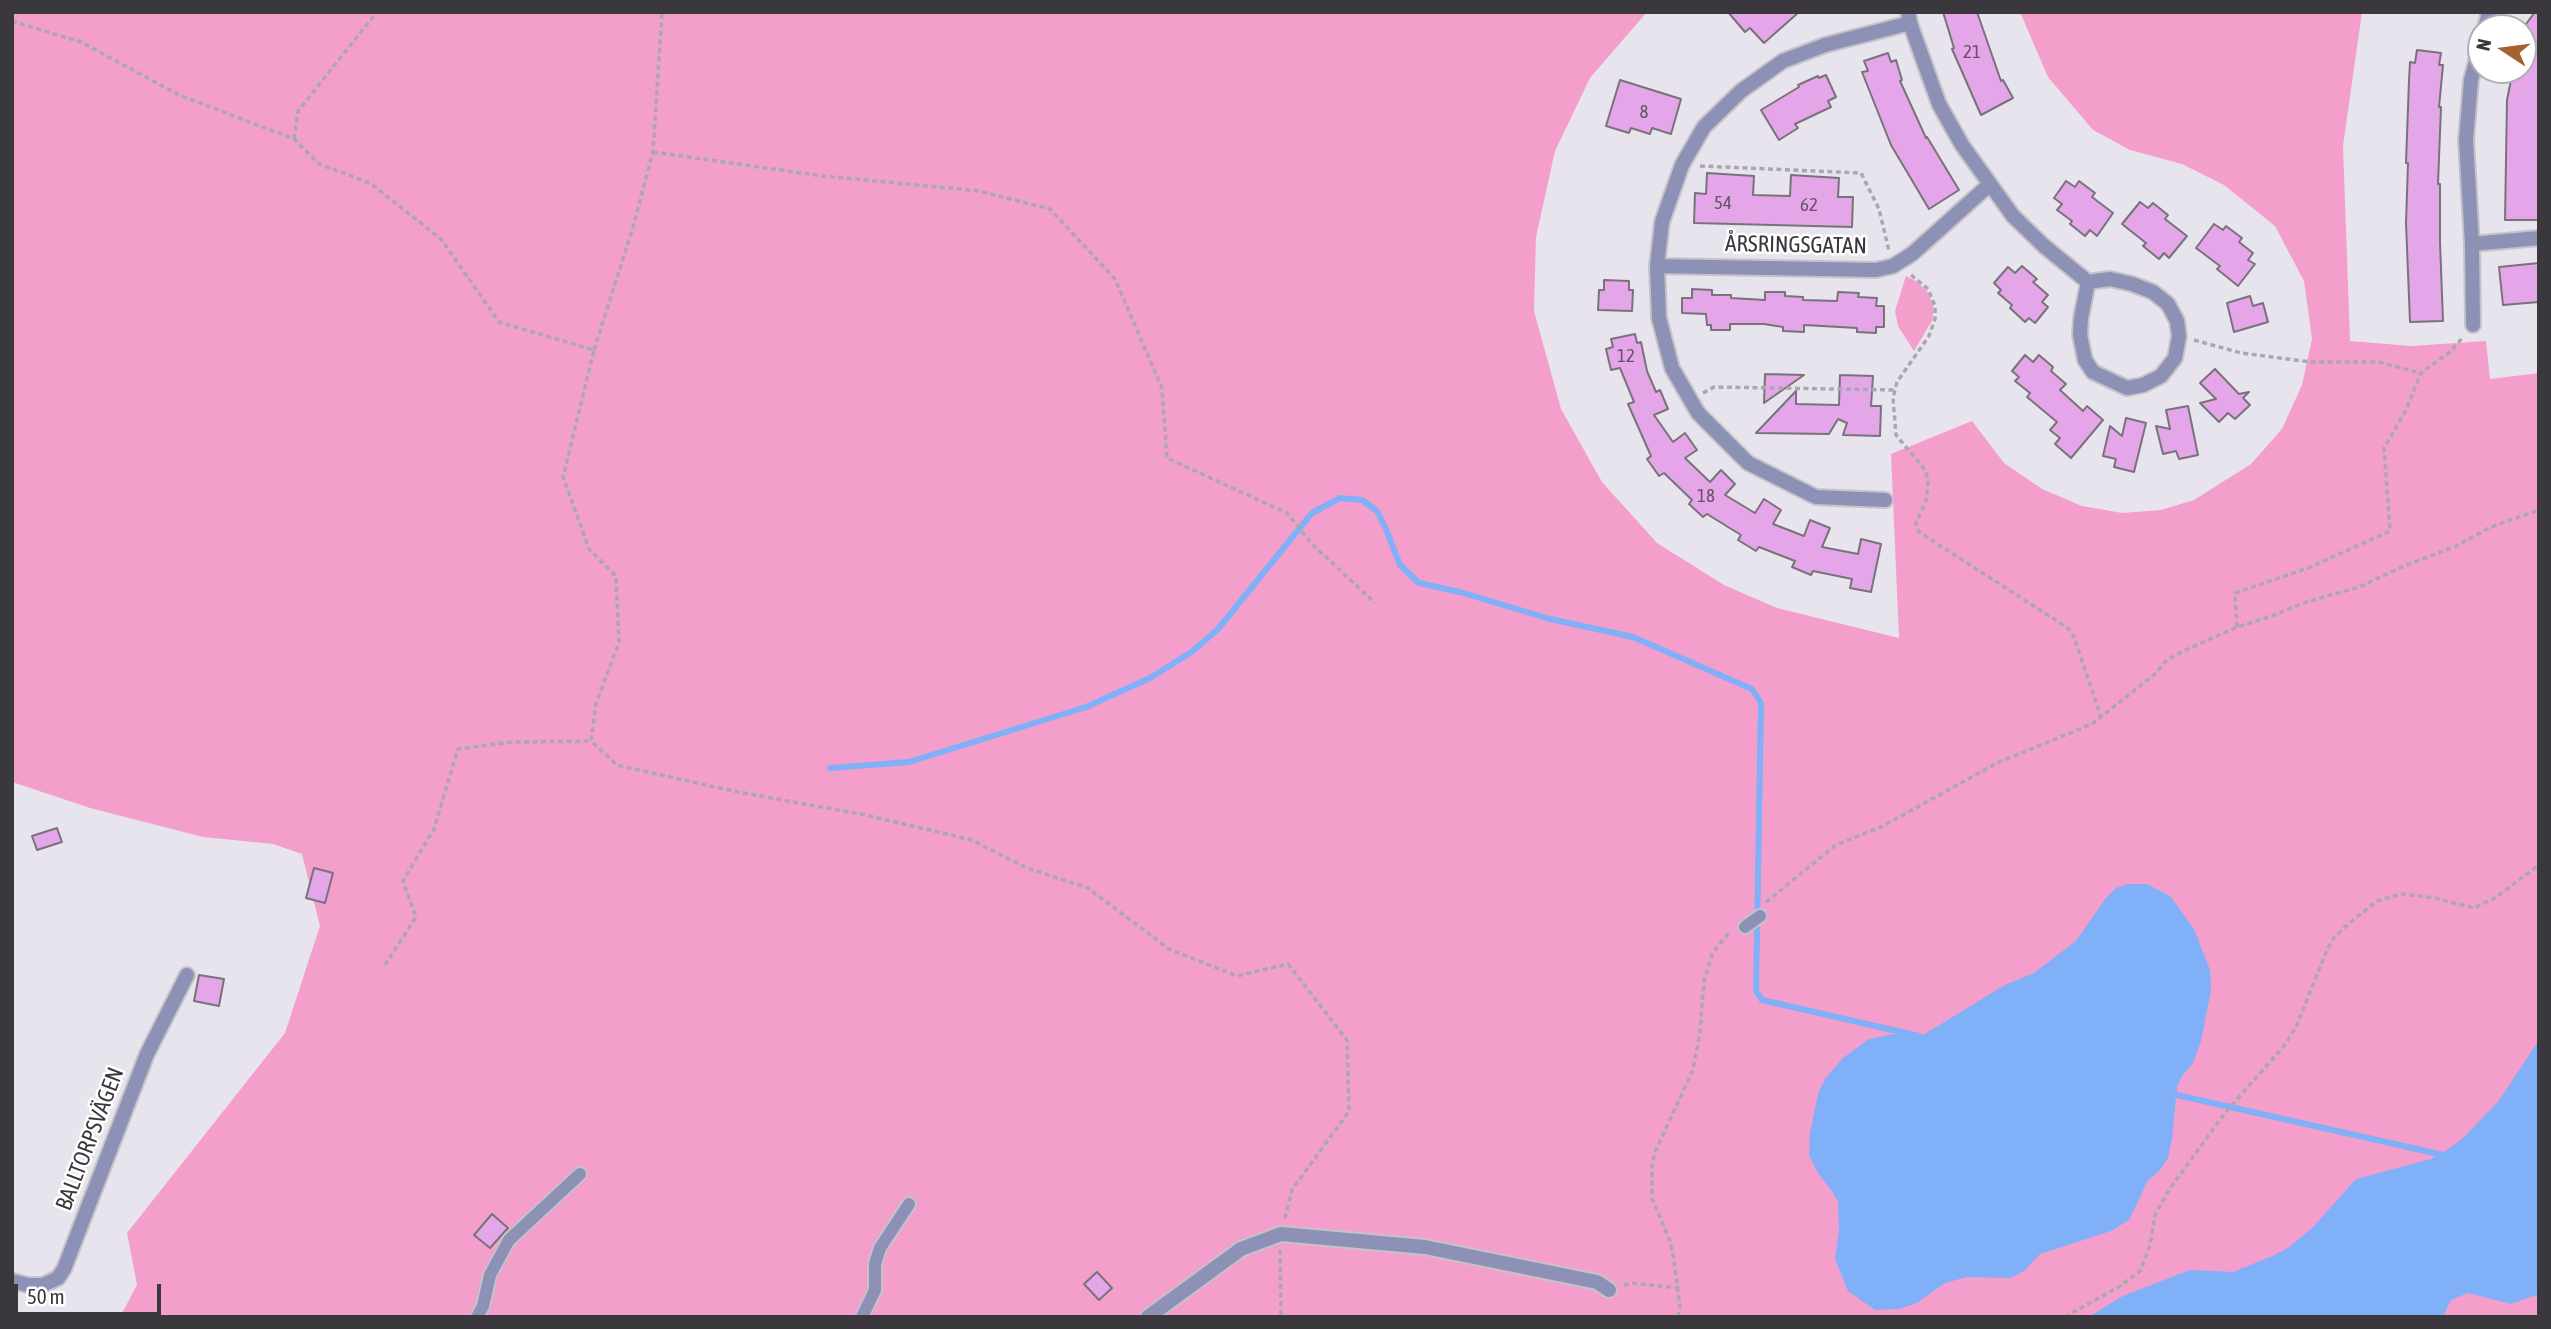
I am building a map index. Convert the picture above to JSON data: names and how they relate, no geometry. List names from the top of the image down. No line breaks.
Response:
{"streets":{"street":["ÅRSRINGSGATAN","BALLTORPSVÄGEN"]},"house_numbers":["21","8","54","62","12","18"],"scale_bar":"50 m","north":"left"}
